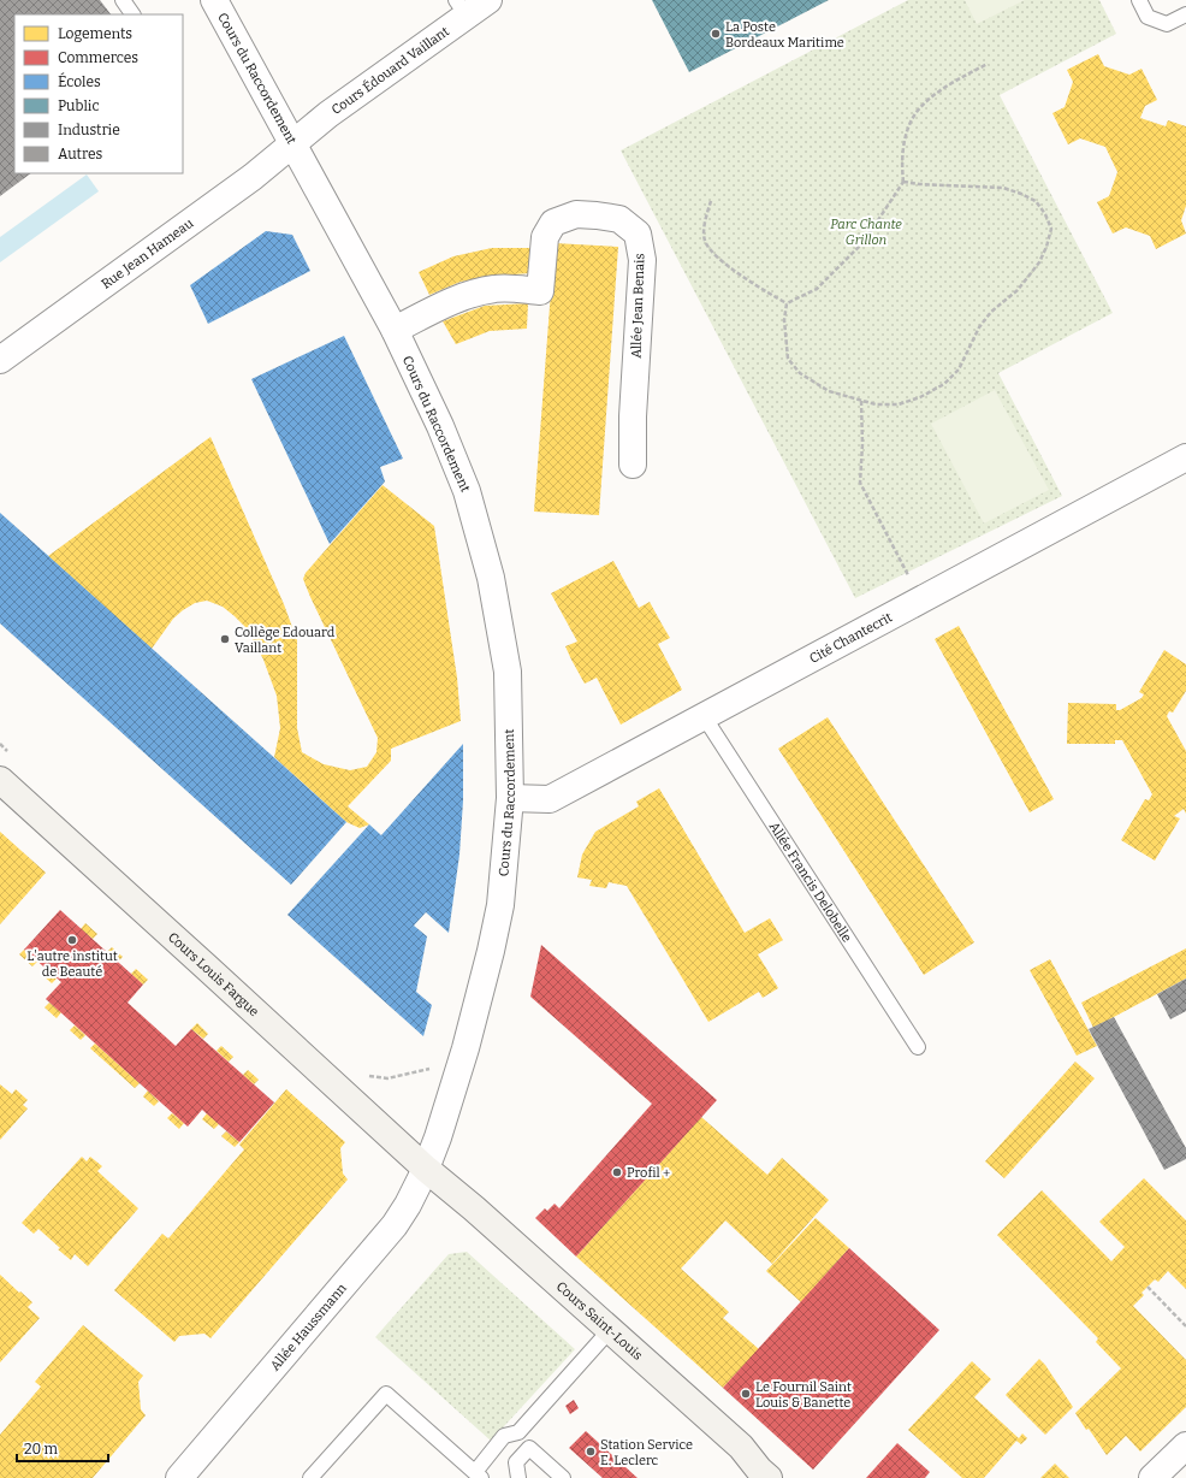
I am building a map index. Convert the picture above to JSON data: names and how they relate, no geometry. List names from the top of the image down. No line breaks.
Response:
{"streets":{"main road":["Cours Louis Fargue","Cours Saint-Louis"],"street":["Cours Édouard Vaillant","Cours du Raccordement","Rue Jean Hameau","Allée Jean Benais","Cité Chantecrit","Allée Haussmann"],"lane":["Allée Francis Delobelle"]},"crossings":[["Cours Édouard Vaillant","Cours du Raccordement"],["Cours Édouard Vaillant","Rue Jean Hameau"],["Cours du Raccordement","Rue Jean Hameau"],["Cours du Raccordement","Allée Jean Benais"],["Cours du Raccordement","Cité Chantecrit"],["Cours du Raccordement","Cours Louis Fargue"],["Cours du Raccordement","Cours Saint-Louis"],["Cours du Raccordement","Allée Haussmann"],["Cité Chantecrit","Allée Francis Delobelle"],["Cours Louis Fargue","Cours Saint-Louis"],["Cours Louis Fargue","Allée Haussmann"],["Cours Saint-Louis","Allée Haussmann"]],"parks":["Parc Chante Grillon"],"places":["La Poste Bordeaux Maritime","Collège Edouard Vaillant","L'autre institut de Beauté","Profil +","Le Fournil Saint Louis & Banette","Station Service E. Leclerc"],"legend":["Logements","Commerces","Écoles","Public","Industrie","Autres"],"scale_bar":"20 m"}
